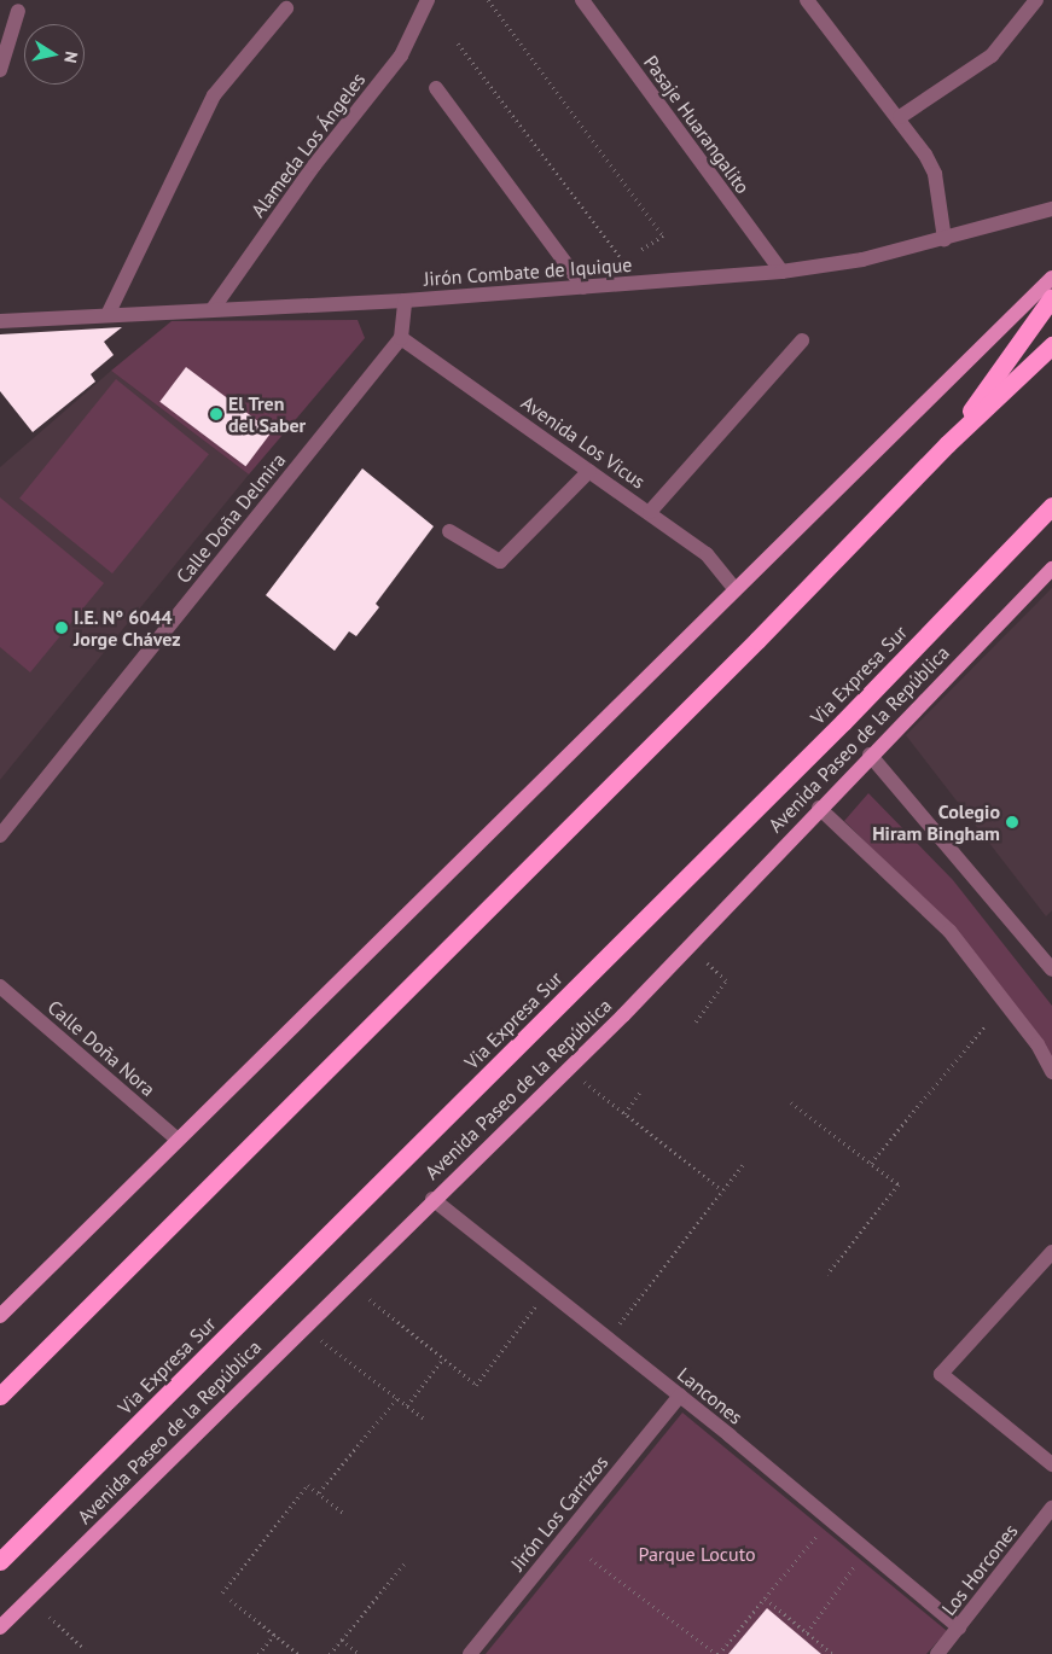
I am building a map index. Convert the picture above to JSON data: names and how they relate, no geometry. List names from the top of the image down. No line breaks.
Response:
{"streets":{"highway":["Via Expresa Sur"],"main road":["Avenida Paseo de la República"],"street":["Pasaje Huarangalito","Alameda Los Ángeles","Jirón Combate de Iquique","Avenida Los Vicus","Calle Doña Delmira","Calle Doña Nora","Lancones","Jirón Los Carrizos","Los Horcones"]},"crossings":[["Pasaje Huarangalito","Jirón Combate de Iquique"],["Alameda Los Ángeles","Jirón Combate de Iquique"],["Avenida Los Vicus","Calle Doña Delmira"],["Avenida Paseo de la República","Lancones"],["Lancones","Jirón Los Carrizos"],["Lancones","Los Horcones"]],"parks":["Parque Locuto"],"places":["El Tren del Saber","I.E. N° 6044 Jorge Chávez","Colegio Hiram Bingham"],"north":"right"}
